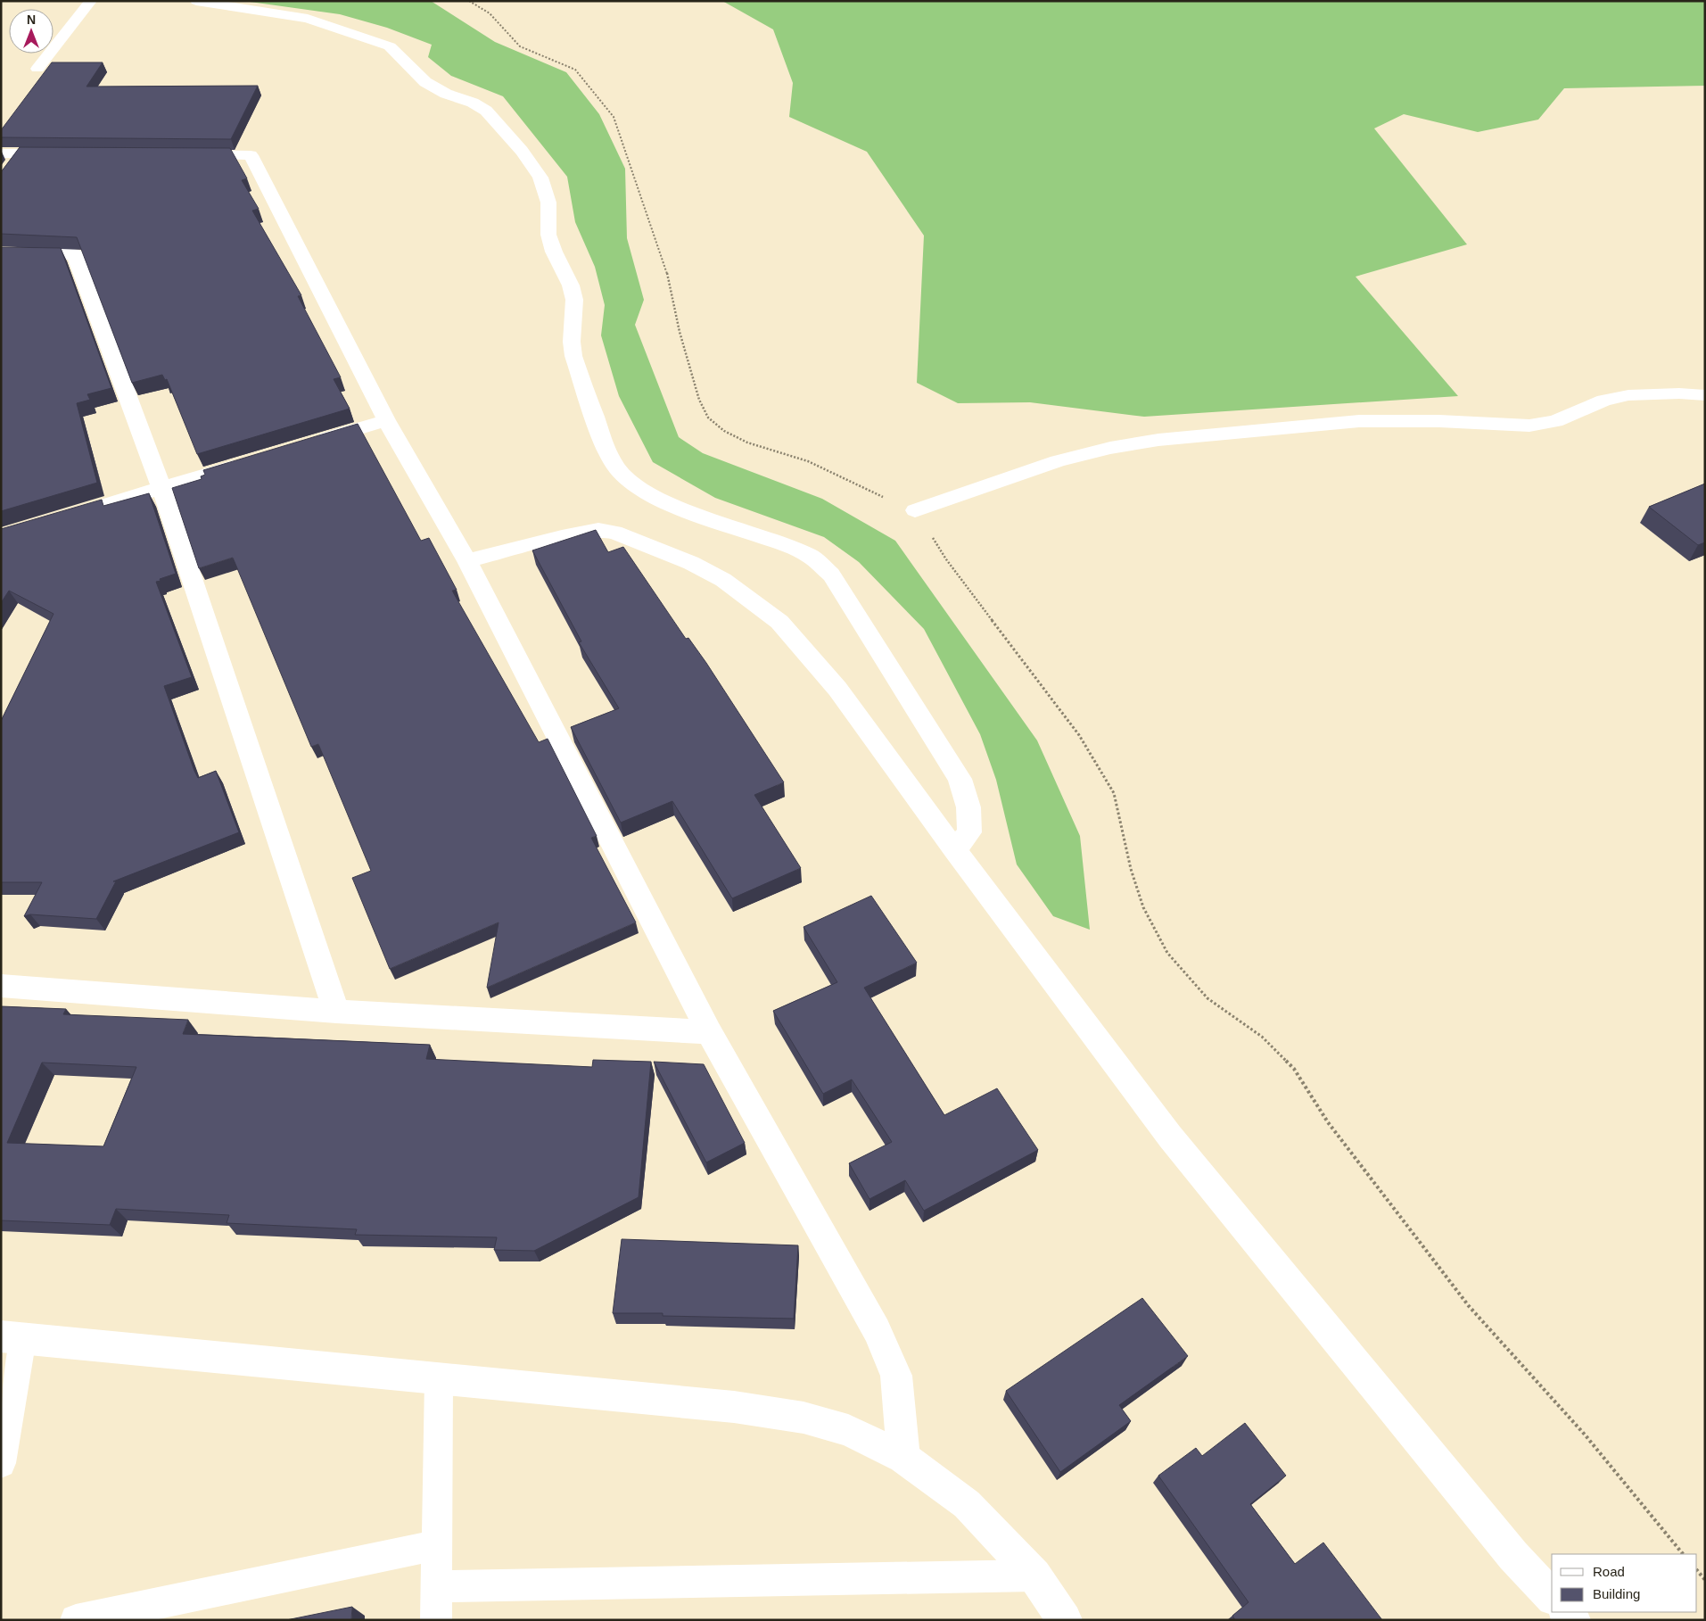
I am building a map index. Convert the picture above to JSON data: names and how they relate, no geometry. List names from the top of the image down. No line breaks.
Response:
{"legend":["Road","Building"],"north":"top"}
